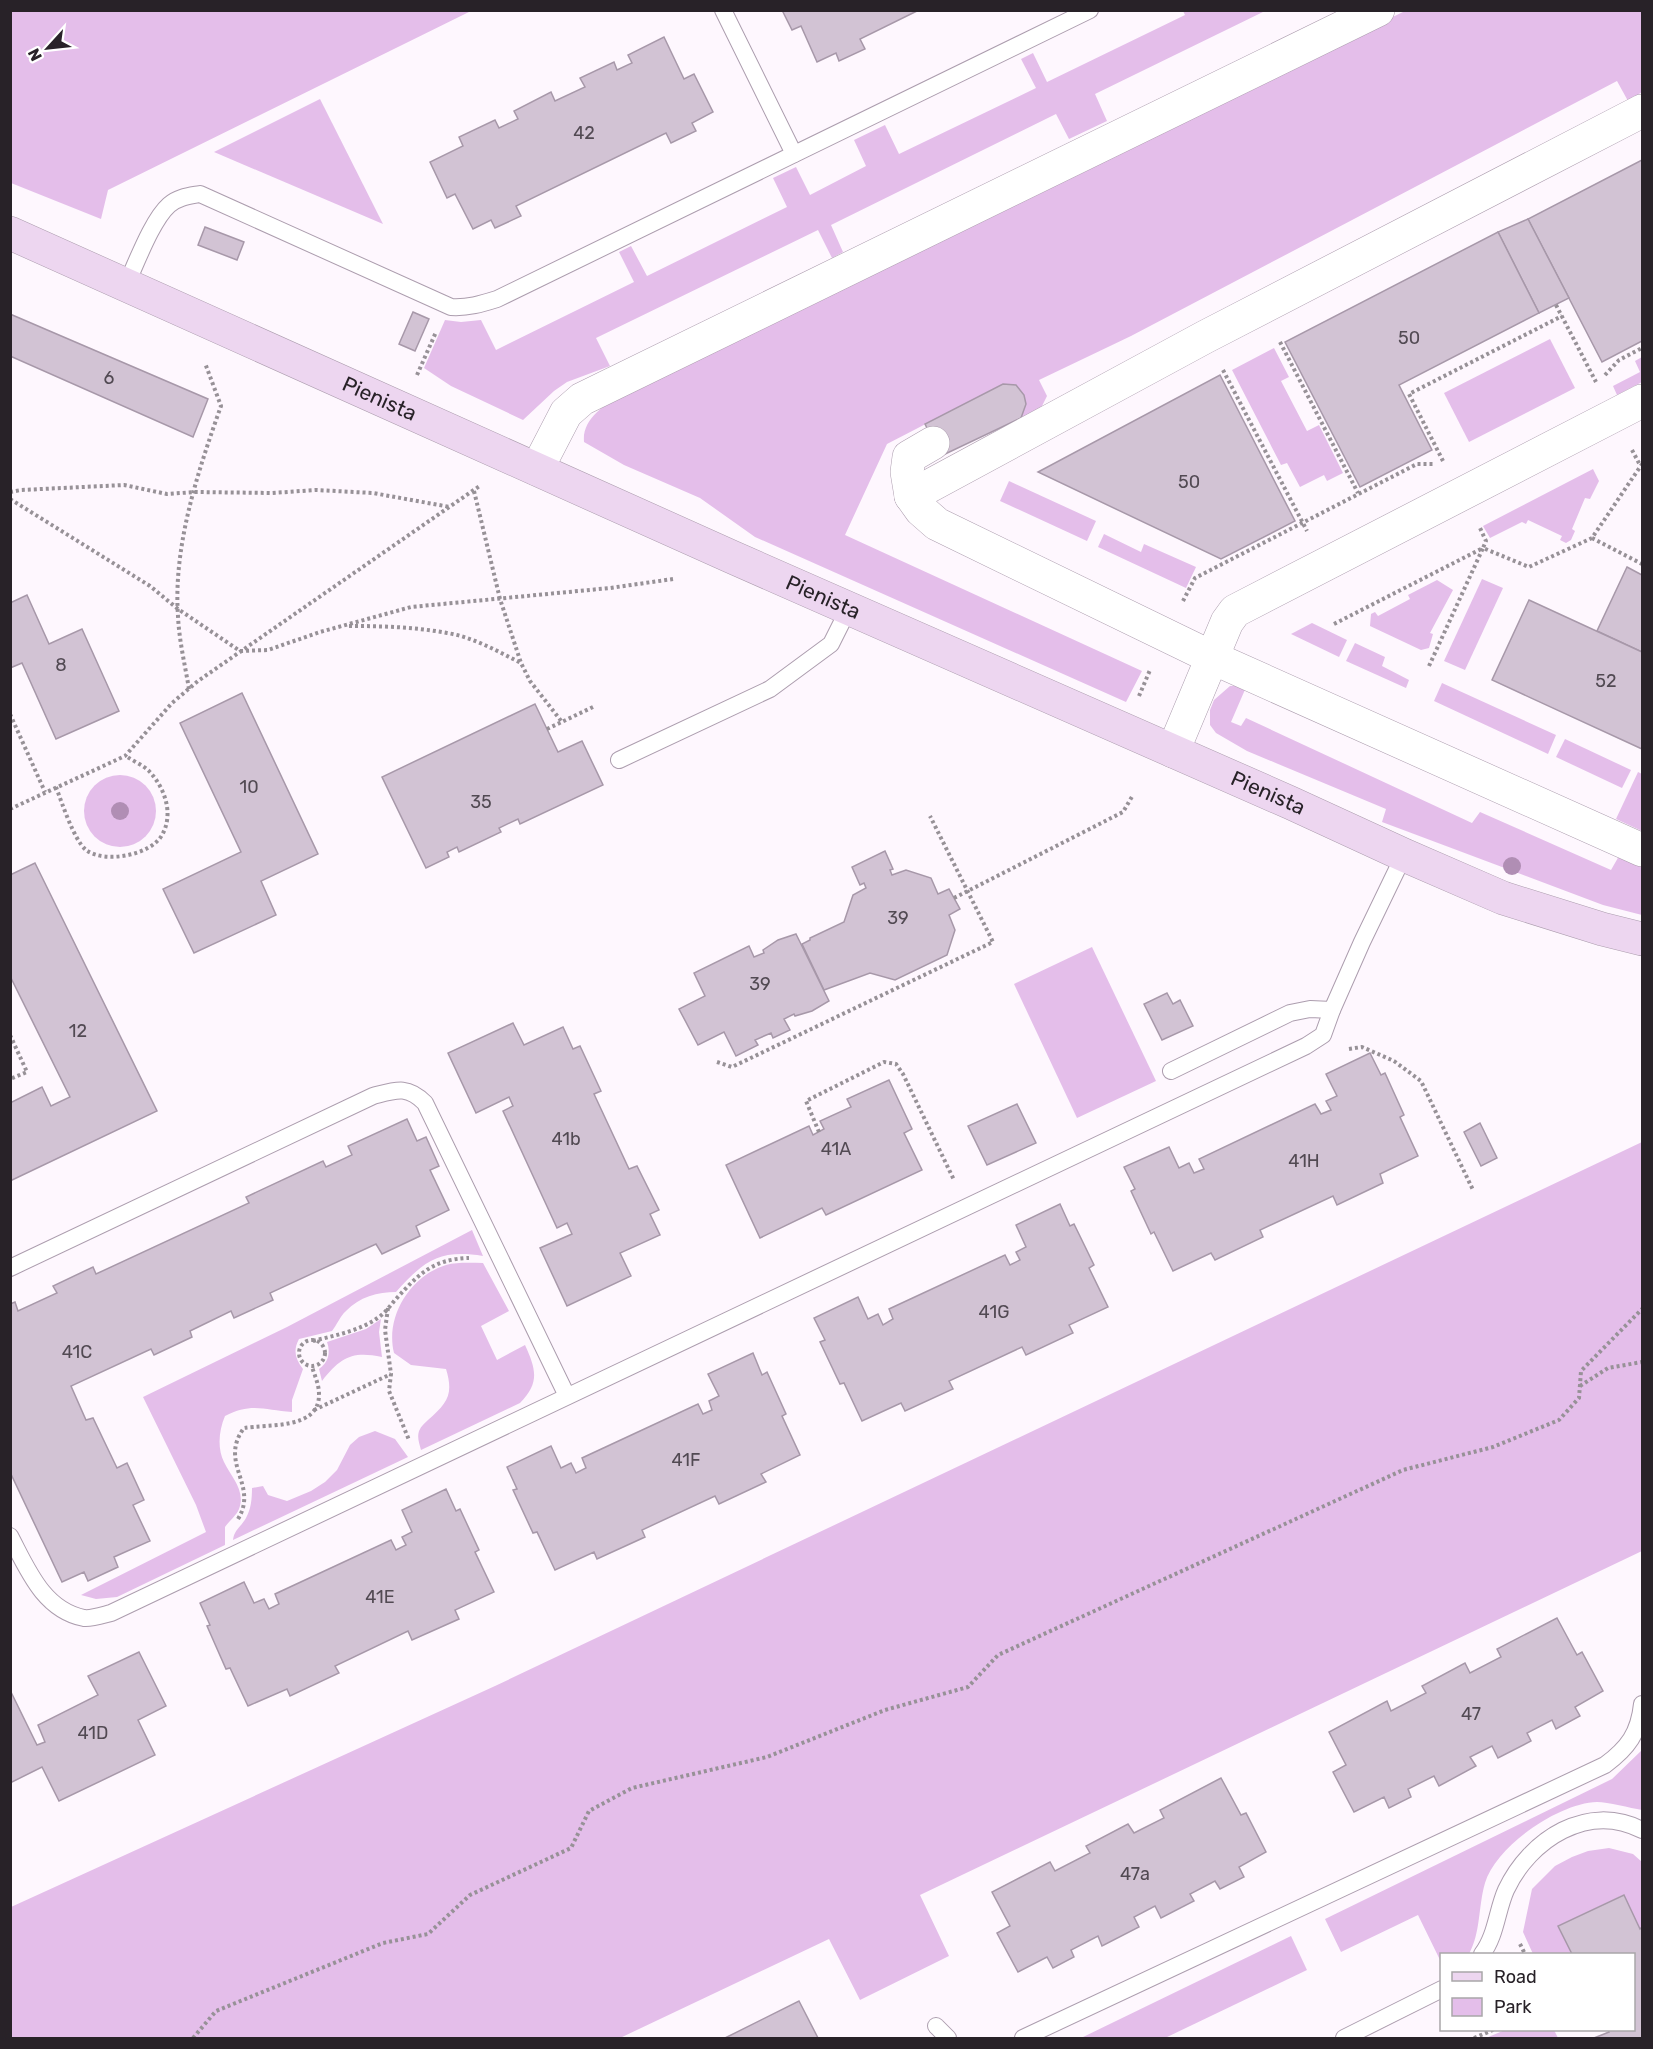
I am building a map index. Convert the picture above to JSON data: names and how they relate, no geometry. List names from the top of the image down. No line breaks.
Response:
{"streets":{"street":["Pienista"]},"house_numbers":["42","50","6","50","8","52","10","35","39","39","12","41b","41A","41H","41G","41C","41F","41E","47","41D","47a"],"legend":["Road","Park"],"north":"bottom left"}
